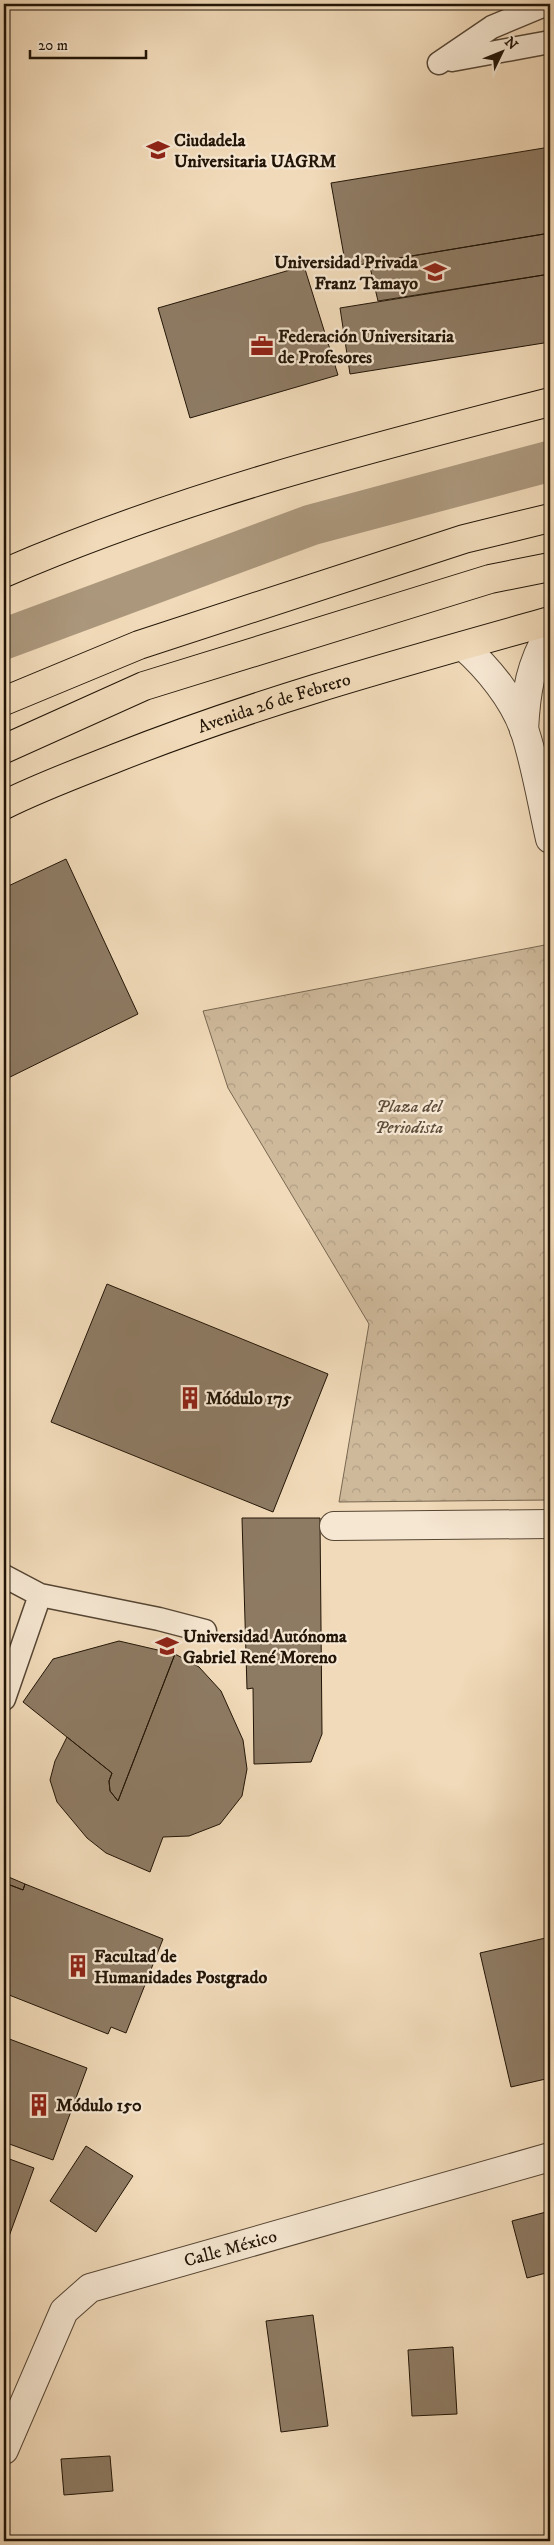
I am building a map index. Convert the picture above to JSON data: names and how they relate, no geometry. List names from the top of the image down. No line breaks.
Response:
{"streets":{"main road":["Avenida 26 de Febrero"],"street":["Calle México"]},"parks":["Plaza del Periodista"],"places":{"school or university":["Ciudadela Universitaria UAGRM","Universidad Privada Franz Tamayo","Universidad Autónoma Gabriel René Moreno"],"office":["Federación Universitaria de Profesores"],"building":["Módulo 175","Facultad de Humanidades Postgrado","Módulo 150"]},"scale_bar":"20 m","north":"top right"}
